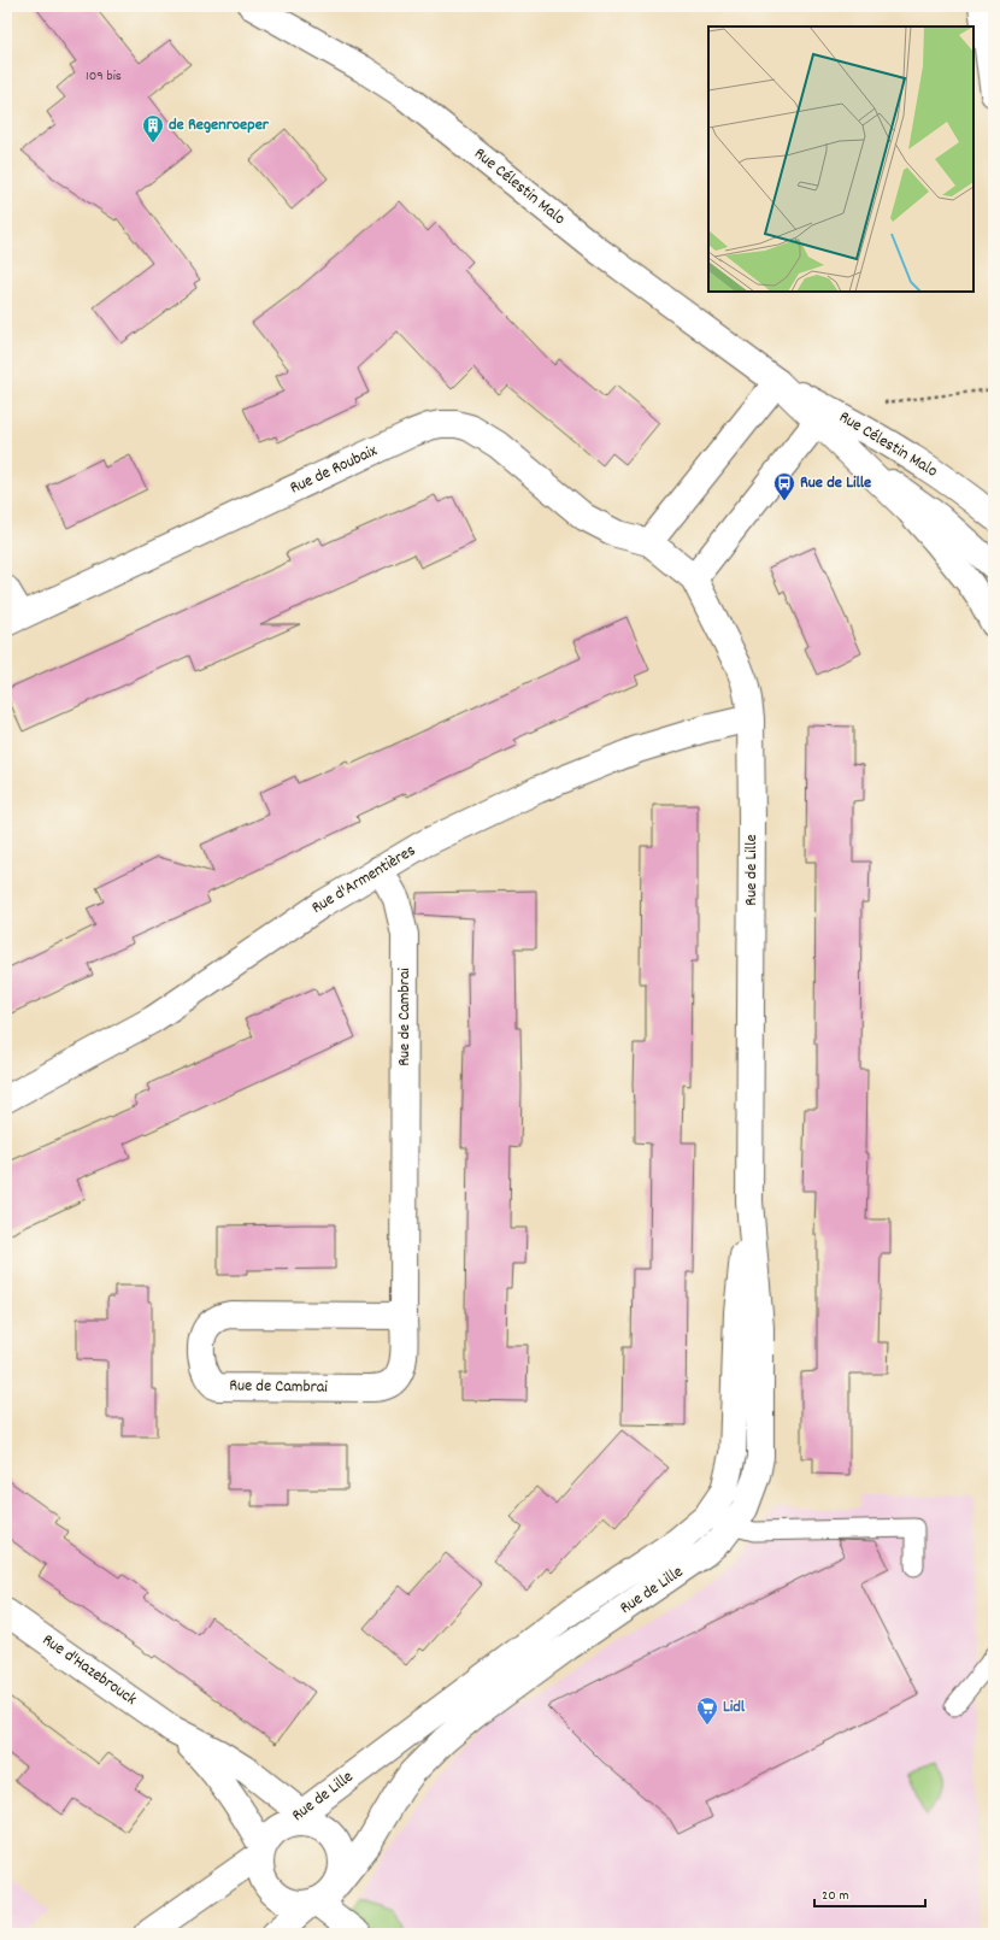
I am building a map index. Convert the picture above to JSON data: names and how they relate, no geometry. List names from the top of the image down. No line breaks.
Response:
{"streets":{"main road":["Rue Célestin Malo","Rue de Roubaix","Rue de Lille","Rue d'Armentières","Rue de Cambrai","Rue d'Hazebrouck"]},"crossings":[["Rue de Roubaix","Rue de Lille"],["Rue de Lille","Rue d'Armentières"],["Rue de Lille","Rue d'Hazebrouck"],["Rue d'Armentières","Rue de Cambrai"]],"places":{"building":["de Regenroeper"],"bus stop":["Rue de Lille"],"supermarket":["Lidl"]},"house_numbers":["109 bis"],"scale_bar":"20 m"}
